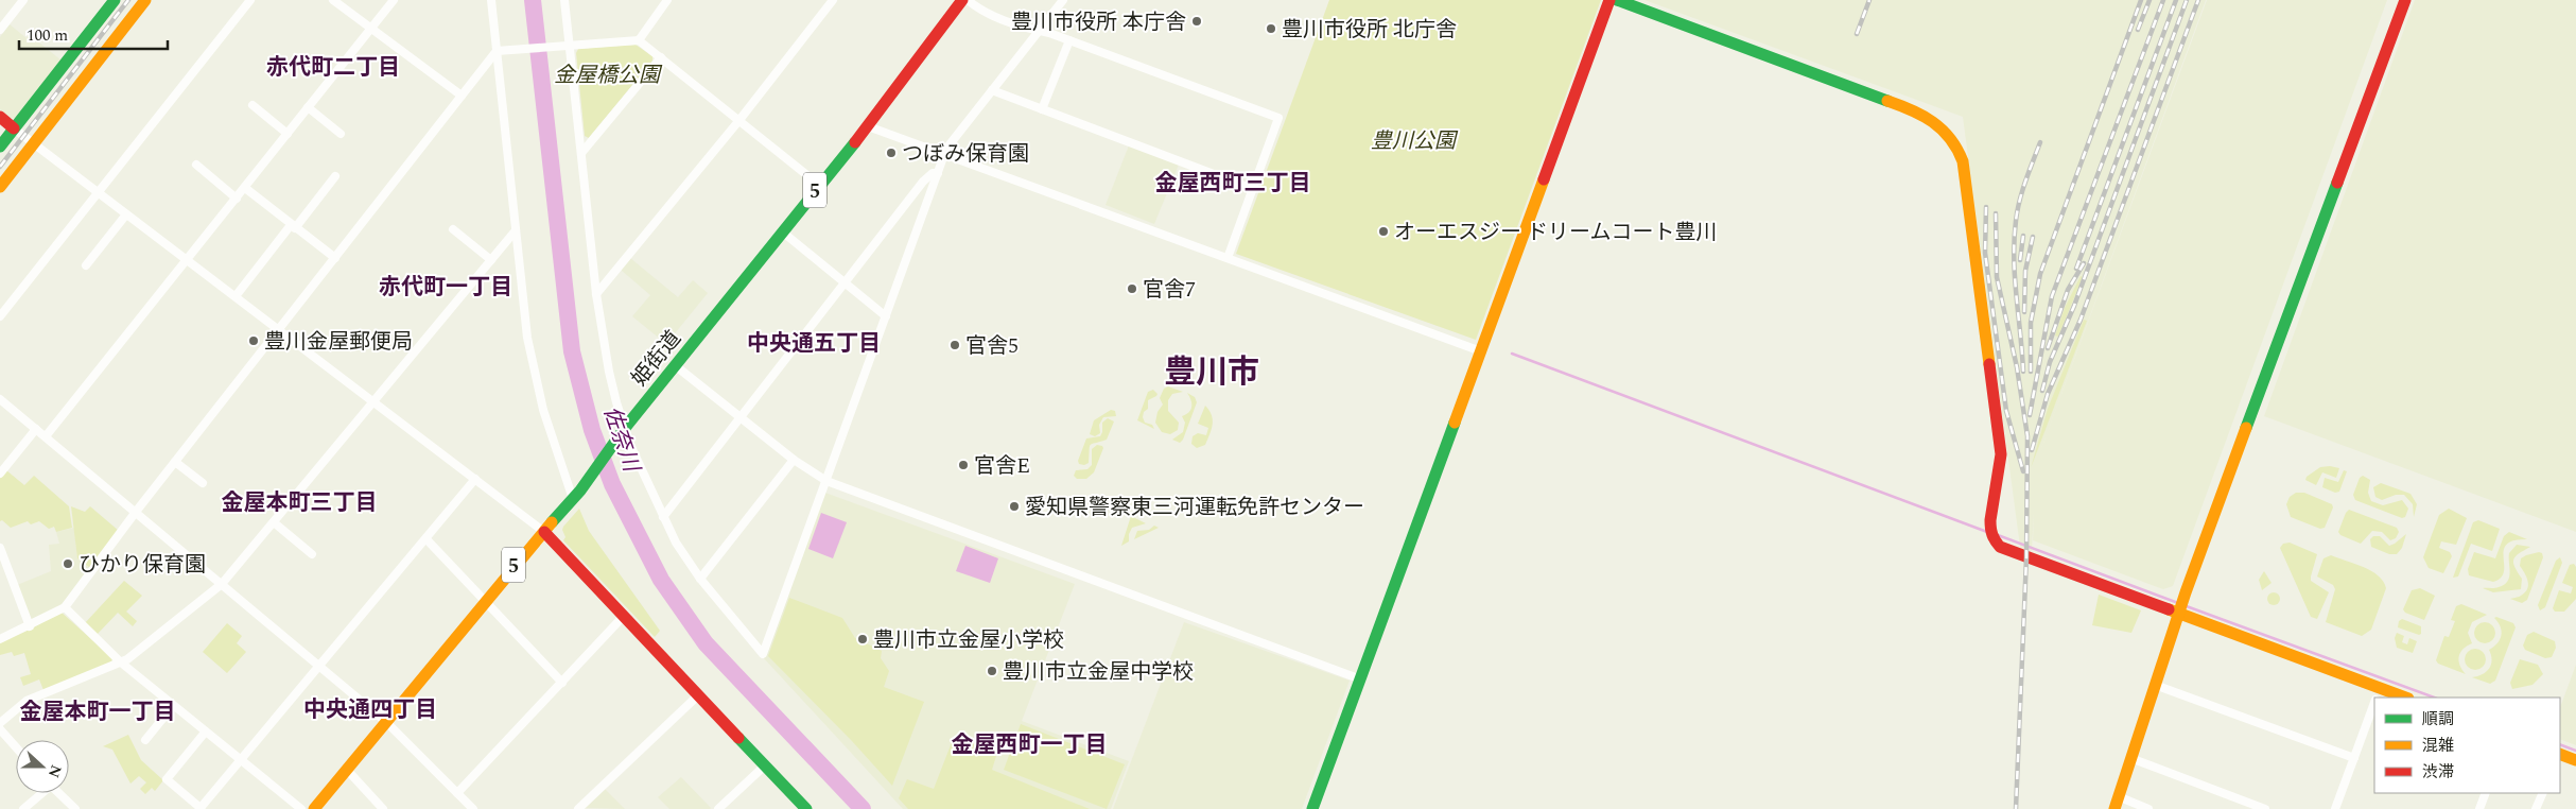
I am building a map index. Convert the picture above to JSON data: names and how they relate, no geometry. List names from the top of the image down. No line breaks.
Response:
{"streets":{"street":["5","姫街道"]},"districts":["赤代町二丁目","金屋西町三丁目","赤代町一丁目","中央通五丁目","豊川市","金屋本町三丁目","中央通四丁目","金屋本町一丁目","金屋西町一丁目"],"water":["佐奈川"],"parks":["金屋橋公園","豊川公園"],"places":["豊川市役所 本庁舎","豊川市役所 北庁舎","つぼみ保育園","オーエスジー ドリームコート豊川","官舎7","豊川金屋郵便局","官舎5","官舎E","愛知県警察東三河運転免許センター","ひかり保育園","豊川市立金屋小学校","豊川市立金屋中学校"],"legend":["順調","混雑","渋滞"],"scale_bar":"100 m","north":"right"}
